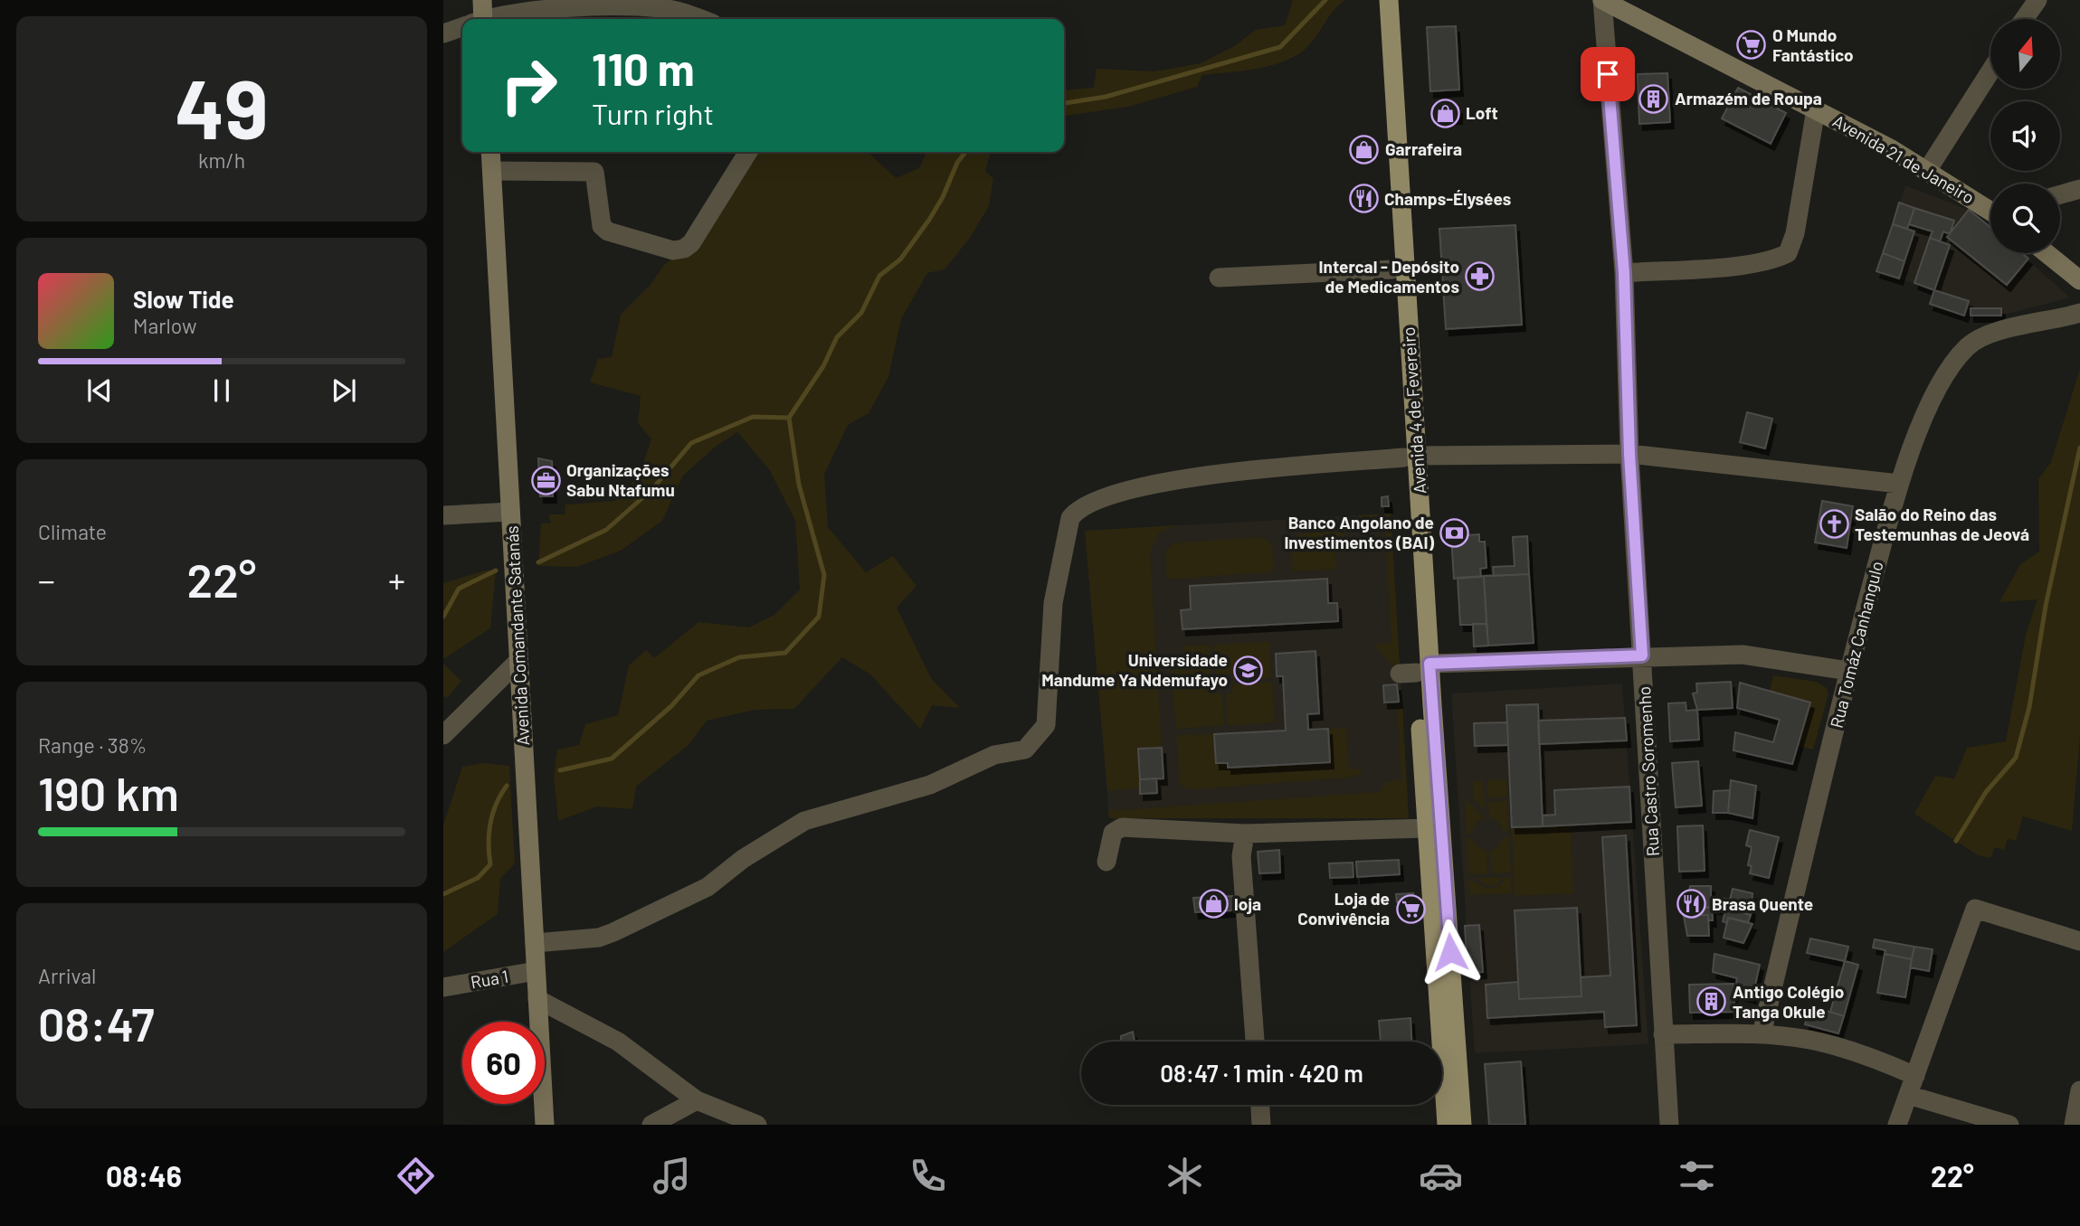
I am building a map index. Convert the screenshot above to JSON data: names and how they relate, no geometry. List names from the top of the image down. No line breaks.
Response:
{"streets":{"main road":["Avenida 4 de Fevereiro"],"street":["Avenida 21 de Janeiro","Avenida Comandante Satanás","Rua Tomáz Canhangulo","Rua Castro Soromenho","Rua 1"]},"crossings":[["Avenida 21 de Janeiro","Rua Castro Soromenho"],["Avenida Comandante Satanás","Rua 1"]],"places":{"supermarket":["O Mundo Fantástico","Loja de Convivência"],"building":["Armazém de Roupa","Antigo Colégio Tanga Okule"],"shop":["Loft","Garrafeira","loja"],"restaurant":["Champs-Élysées","Brasa Quente"],"pharmacy":["Intercal - Depósito de Medicamentos"],"office":["Organizações Sabu Ntafumu"],"church":["Salão do Reino das Testemunhas de Jeová"],"bank":["Banco Angolano de Investimentos (BAI)"],"school or university":["Universidade Mandume Ya Ndemufayo"]},"north":"top","page":{"tile":[["49","km/h"],"Climate",["Range · 38%","190 km"],["Arrival","08:47"]],"turn":["110 m","Turn right"],"song":["Slow Tide","Marlow"],"heat":["−","22°","+"],"limit":"60","trip":"08:47 · 1 min · 420 m","tabs":["08:46","22°"]}}
